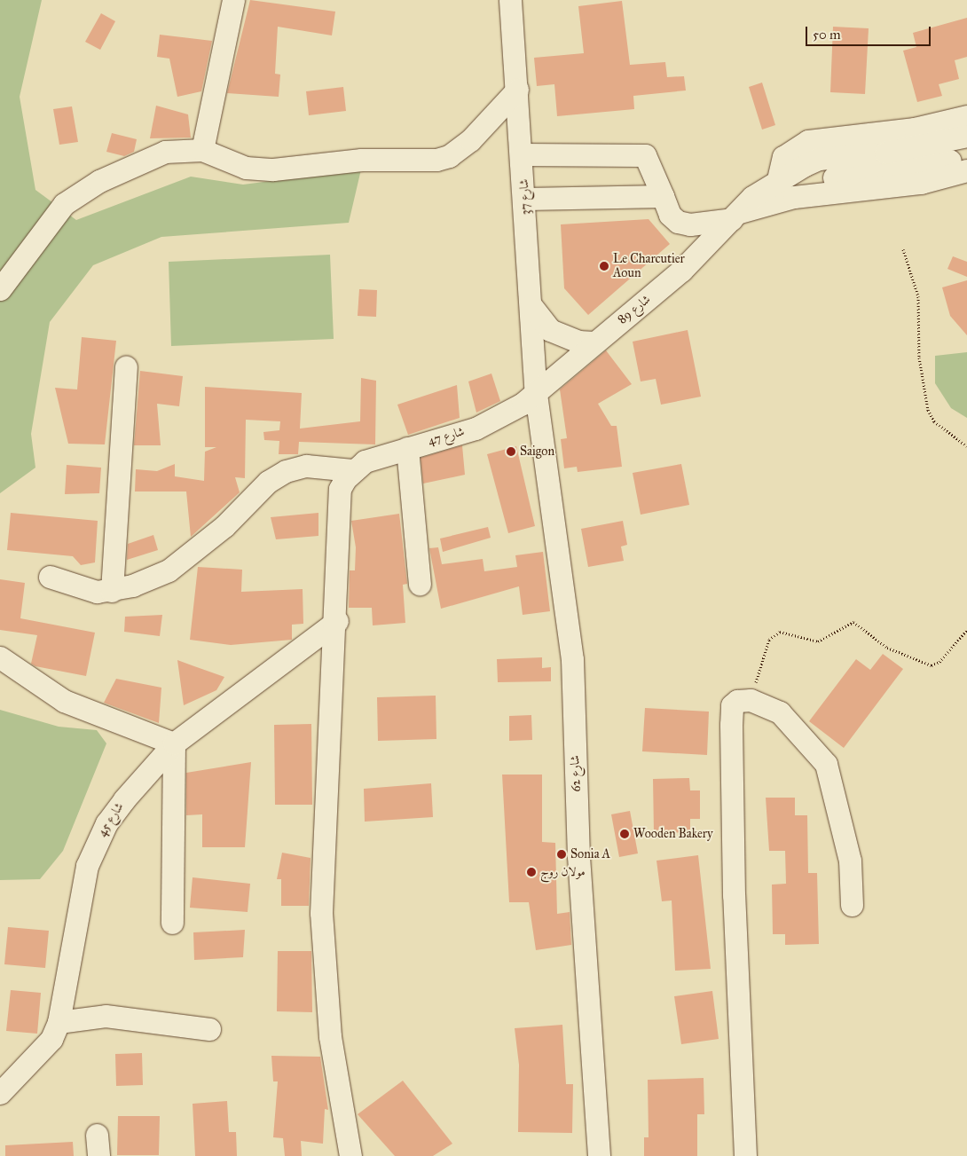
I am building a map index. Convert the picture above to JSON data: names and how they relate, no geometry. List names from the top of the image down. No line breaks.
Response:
{"streets":{"street":["شارع 37","شارع 89","شارع 47","شارع 62","شارع 45"]},"crossings":[["شارع 37","شارع 89"],["شارع 37","شارع 47"],["شارع 37","شارع 62"],["شارع 89","شارع 47"],["شارع 89","شارع 62"],["شارع 47","شارع 62"]],"places":["Le Charcutier Aoun","Saigon","Wooden Bakery","Sonia A","مولان روج"],"scale_bar":"50 m"}
